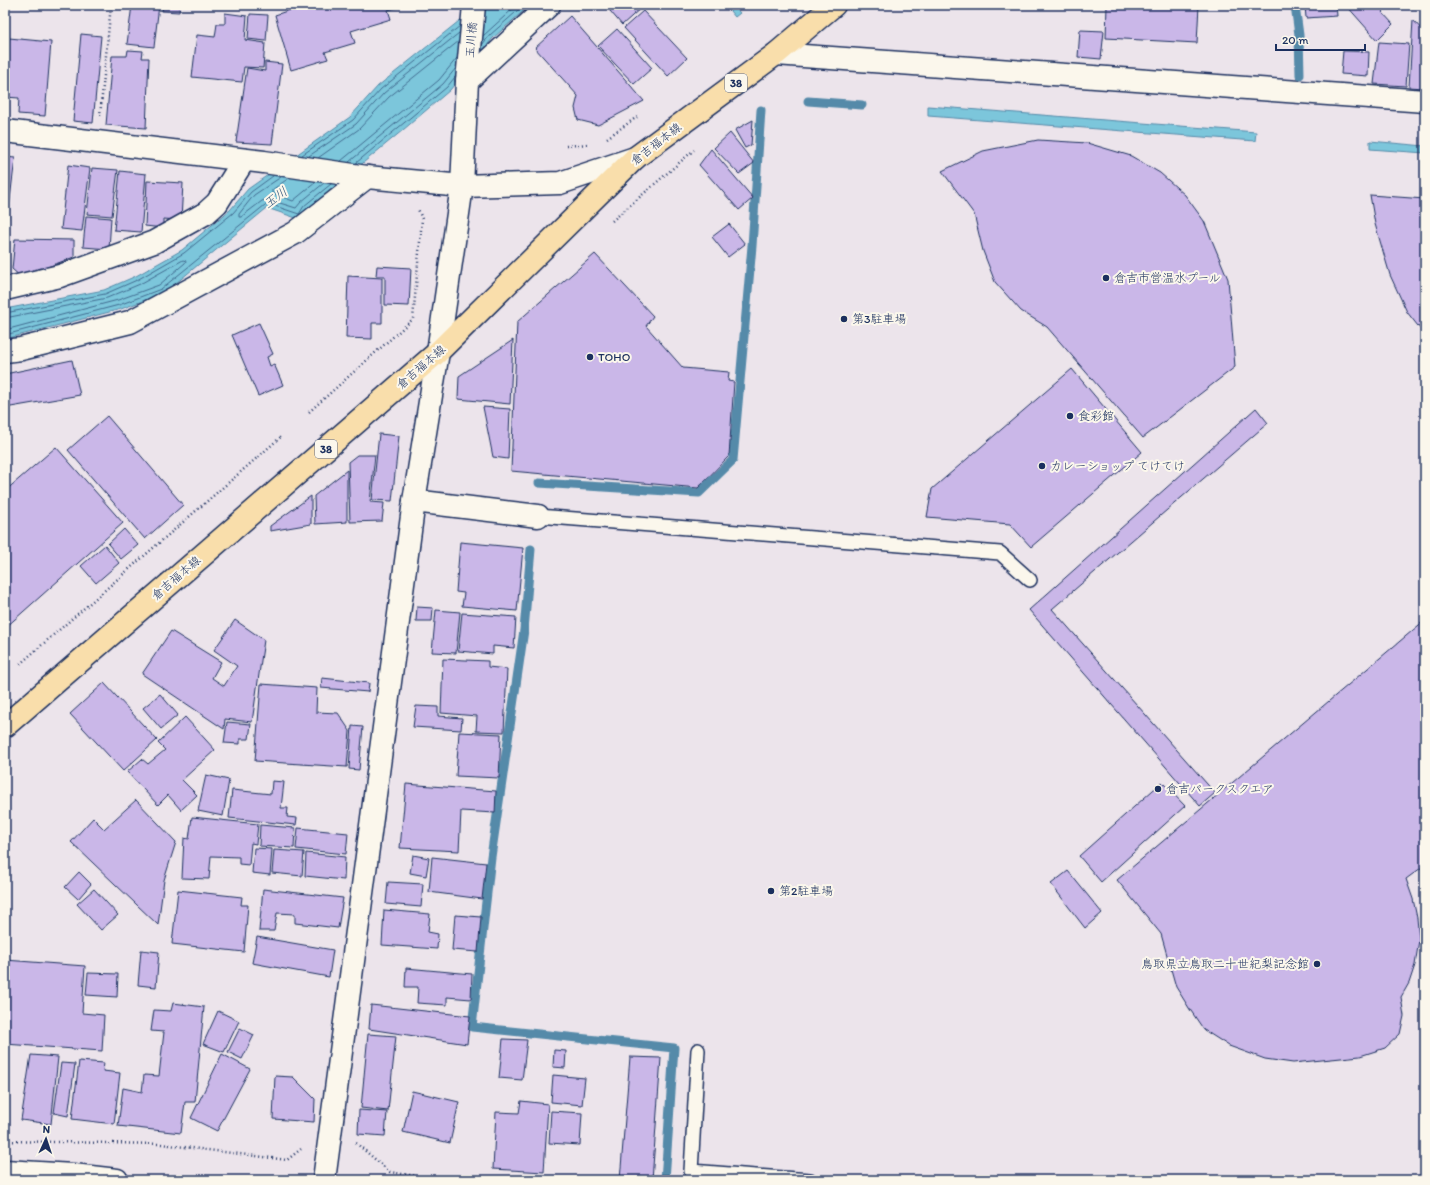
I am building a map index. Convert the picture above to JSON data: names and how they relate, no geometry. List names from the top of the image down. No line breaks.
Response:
{"streets":{"main road":["38","倉吉福本線"],"street":["玉川橋"]},"crossings":[["玉川橋","倉吉福本線"]],"water":["玉川"],"places":["倉吉市営温水プール","第3駐車場","TOHO","食彩館","カレーショップ てけてけ","倉吉パークスクエア","第2駐車場","鳥取県立鳥取二十世紀梨記念館"],"scale_bar":"20 m","north":"top"}
